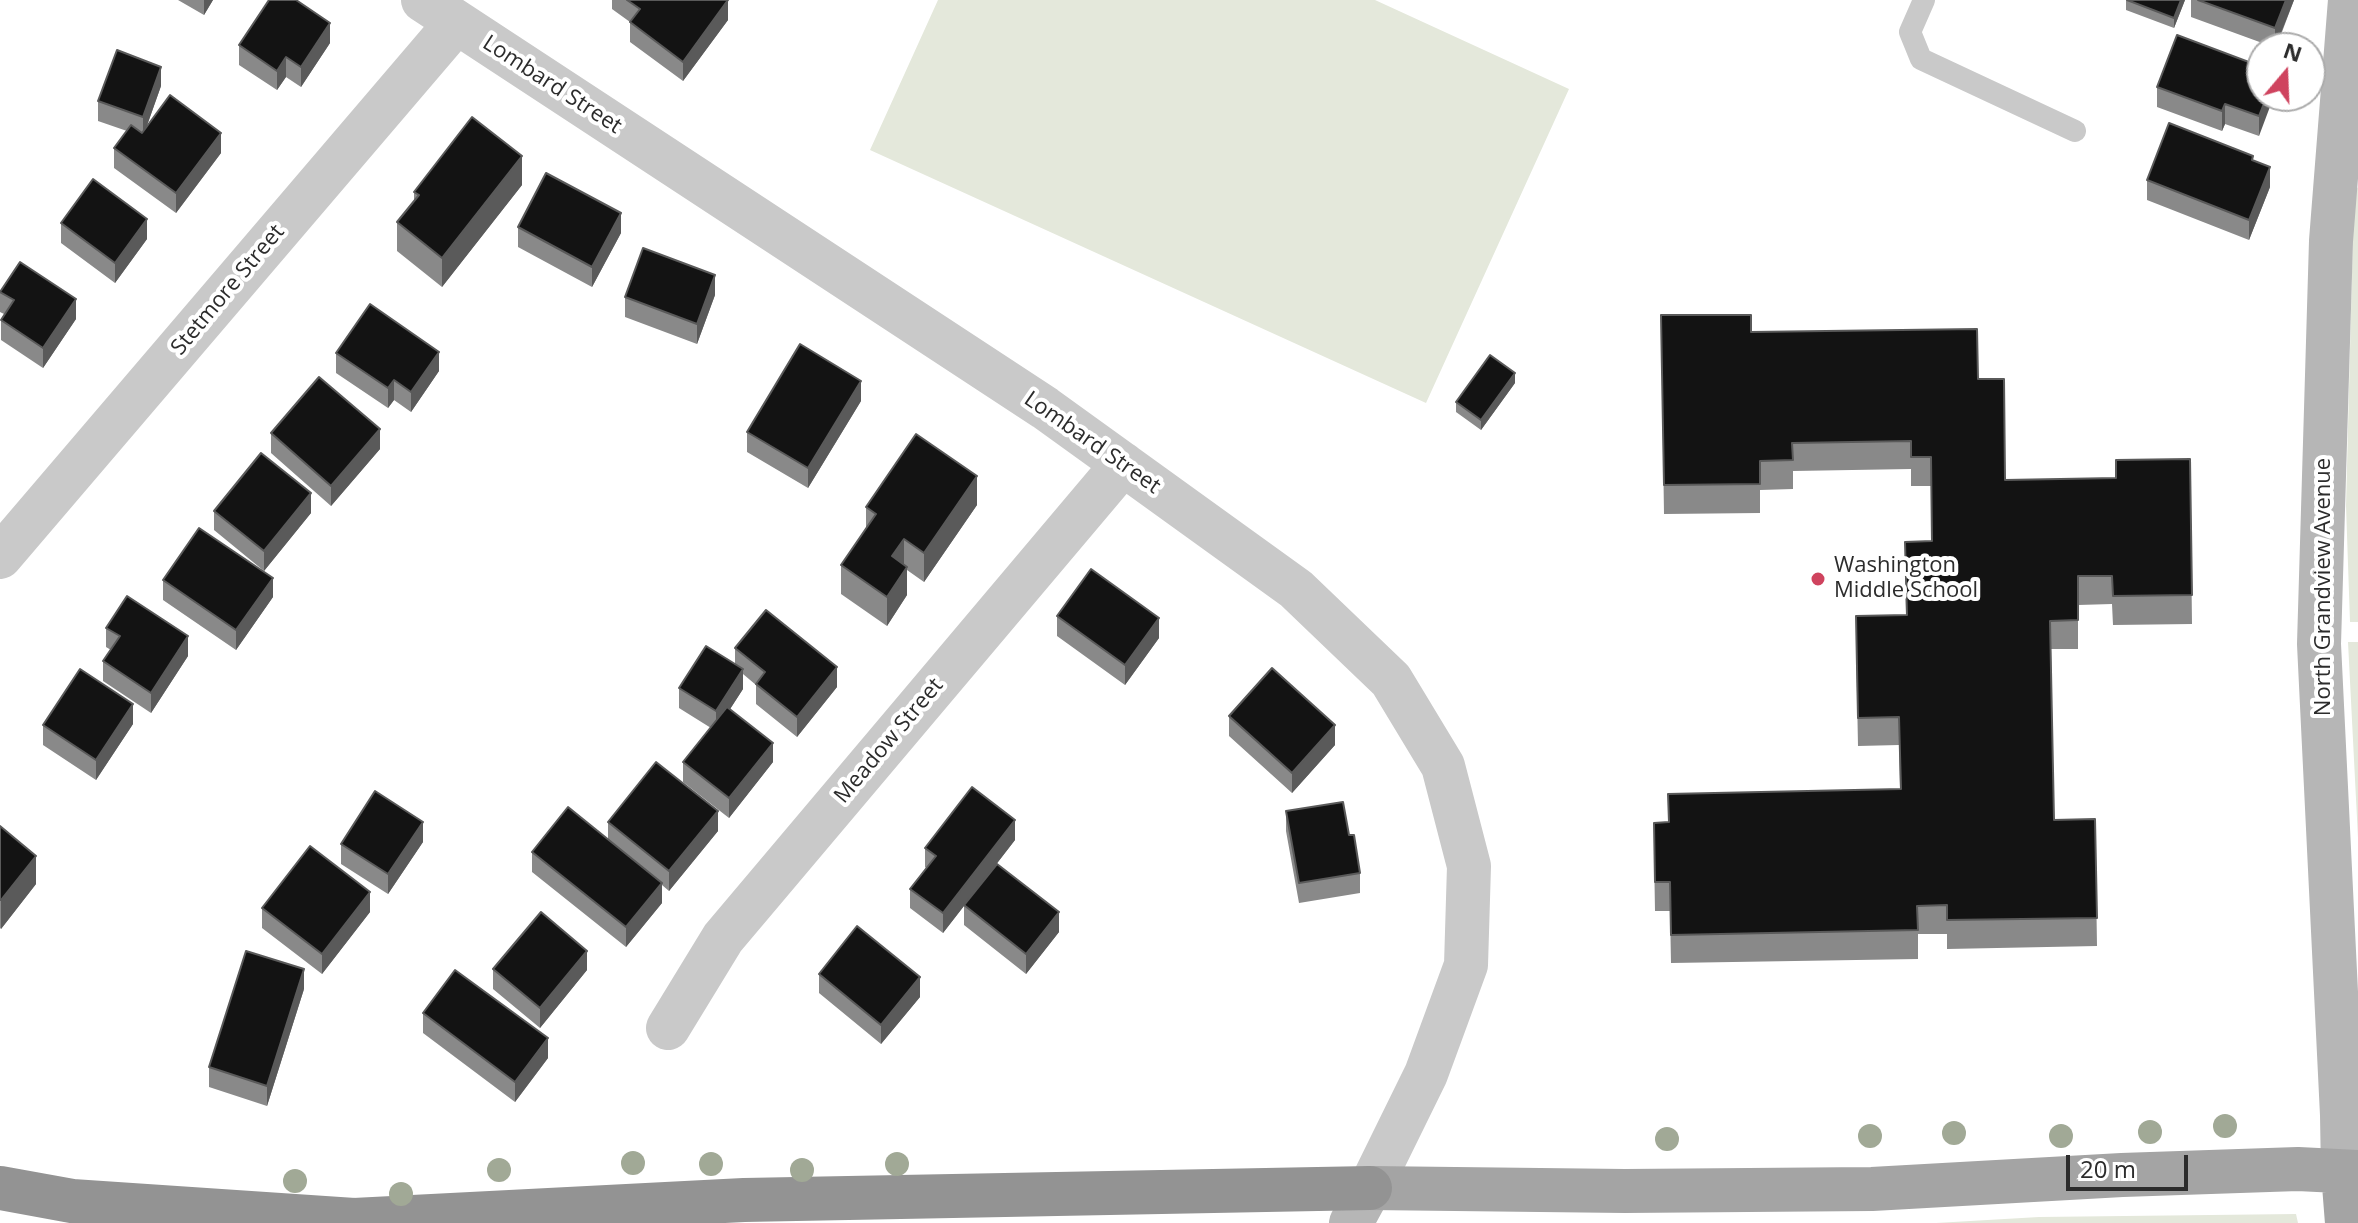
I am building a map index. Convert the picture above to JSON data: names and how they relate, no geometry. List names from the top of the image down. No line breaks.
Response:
{"streets":{"main road":["North Grandview Avenue"],"street":["Lombard Street","Stetmore Street","Meadow Street"]},"crossings":[["Lombard Street","Stetmore Street"],["Lombard Street","Meadow Street"]],"places":["Washington Middle School"],"scale_bar":"20 m","north":"top"}
